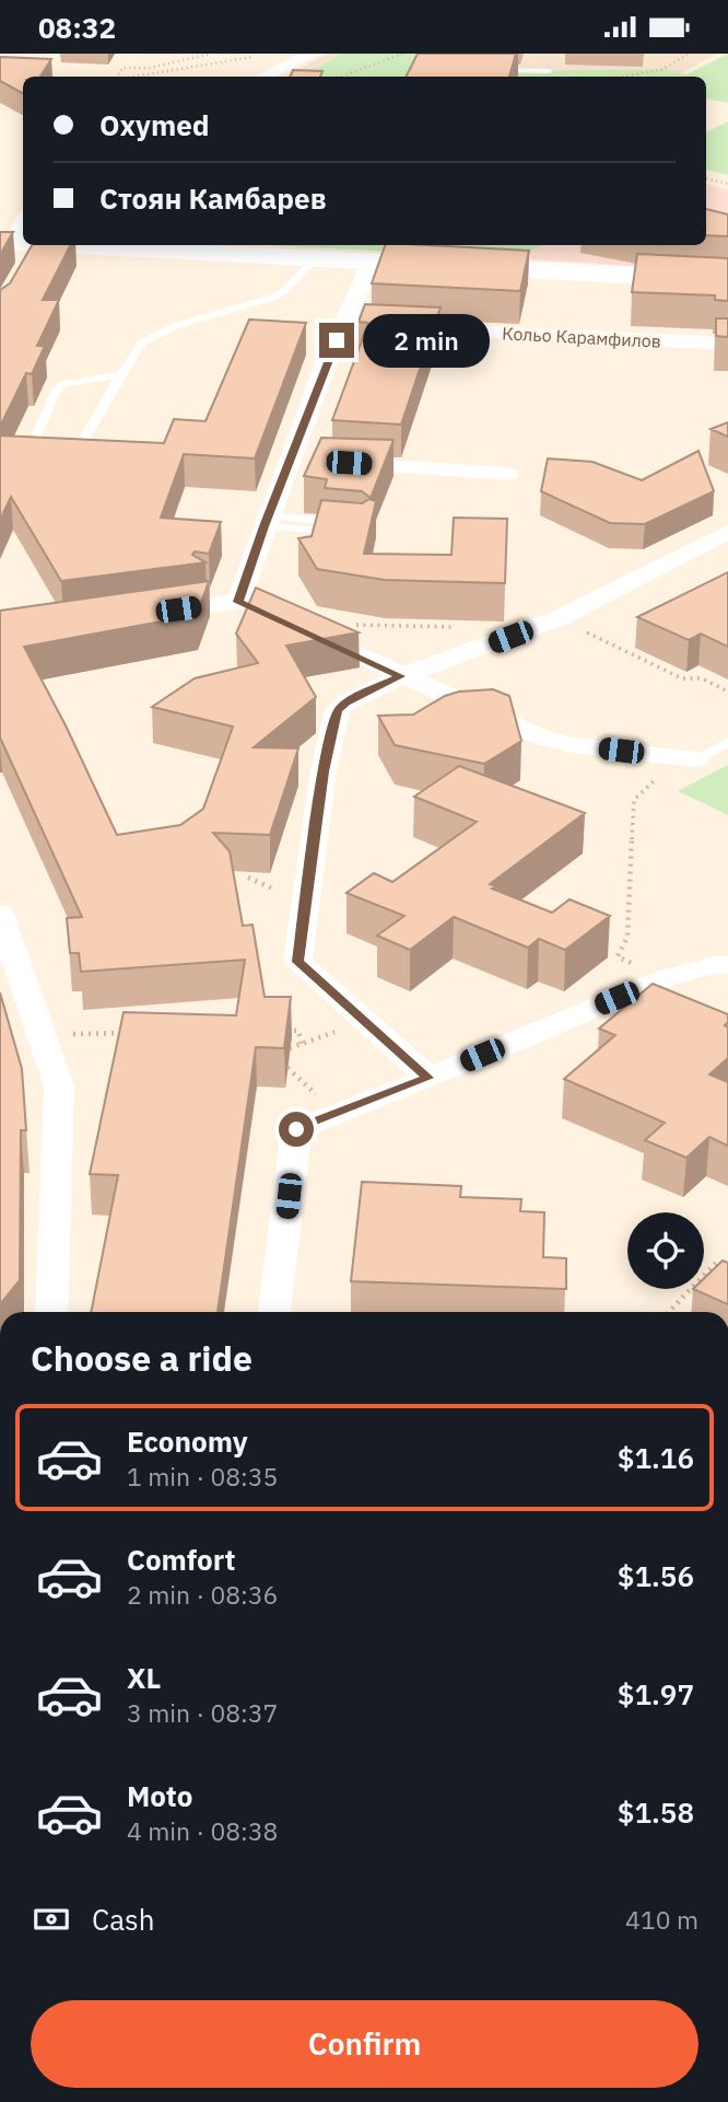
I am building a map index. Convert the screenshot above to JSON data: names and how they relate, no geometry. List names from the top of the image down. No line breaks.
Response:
{"streets":{"street":["Кольо Карамфилов"]},"page":{"status":"08:32","banner":["Oxymed","Стоян Камбарев"],"bubble":"2 min","heading":"Choose a ride","list":[{"name":"Economy","note":"1 min · 08:35","value":"$1.16"},{"name":"Comfort","note":"2 min · 08:36","value":"$1.56"},{"name":"XL","note":"3 min · 08:37","value":"$1.97"},{"name":"Moto","note":"4 min · 08:38","value":"$1.58"}],"pay":["Cash","410 m"],"buttons":"Confirm"}}
